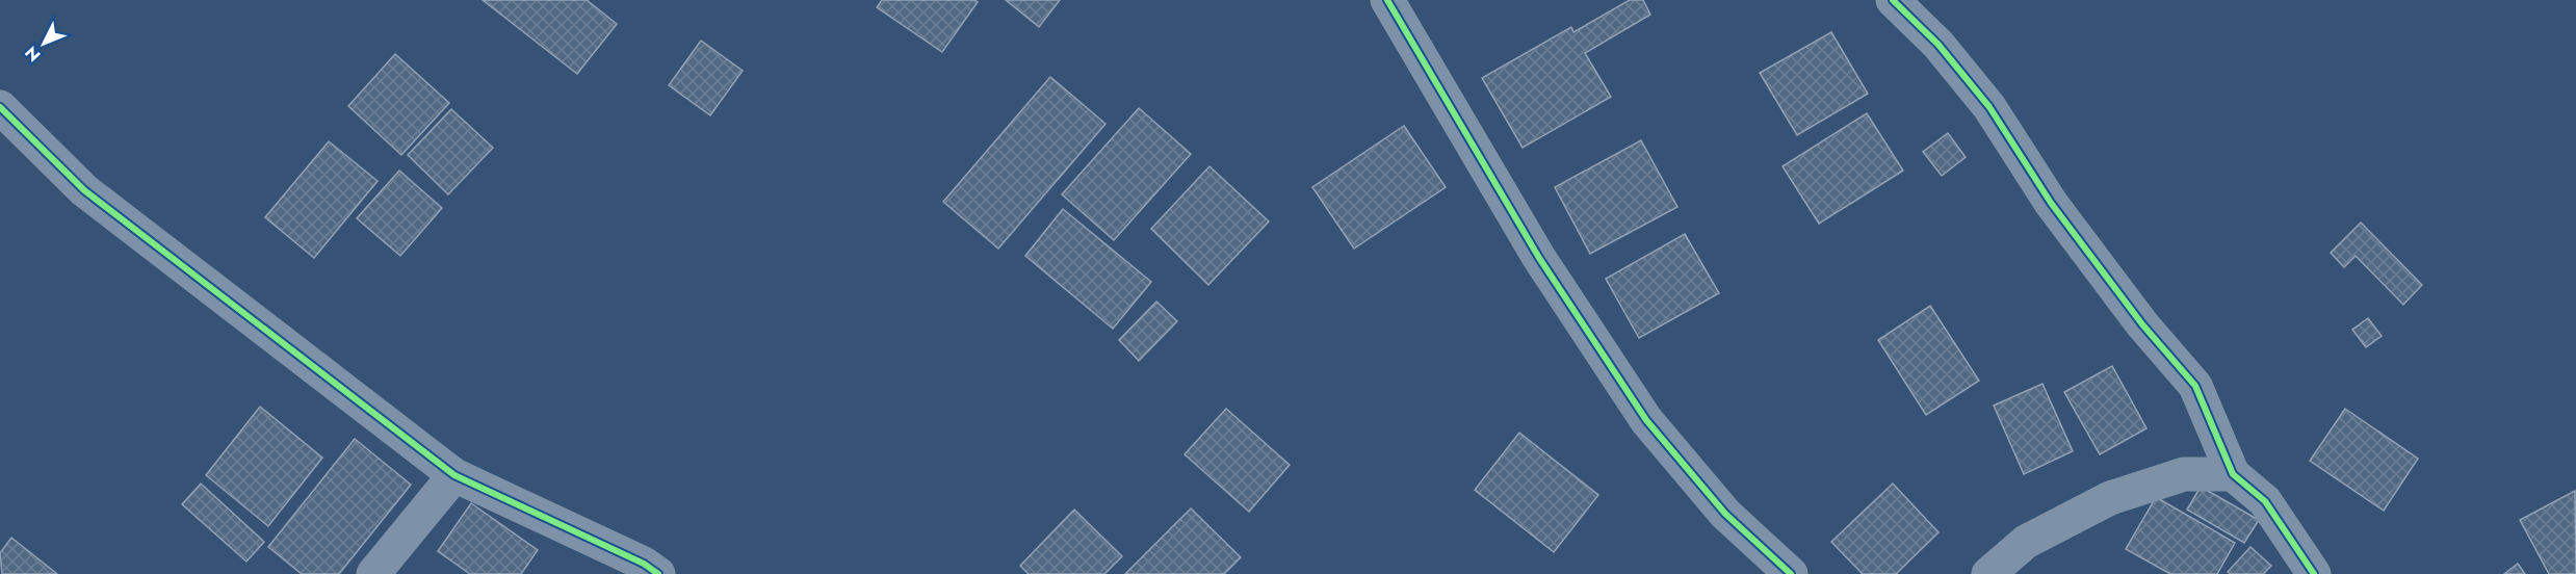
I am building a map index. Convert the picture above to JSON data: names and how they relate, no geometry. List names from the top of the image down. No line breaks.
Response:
{"north":"bottom left"}
